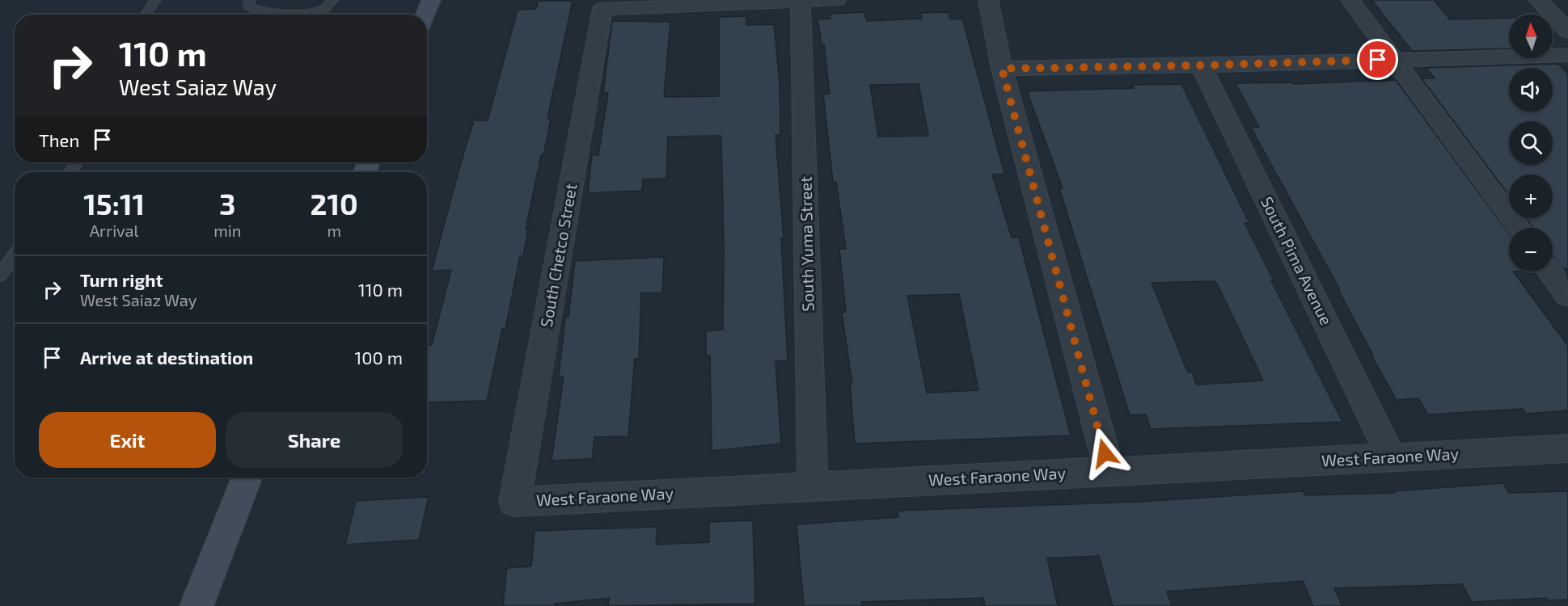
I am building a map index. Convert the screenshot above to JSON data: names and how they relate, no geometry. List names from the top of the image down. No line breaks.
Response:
{"streets":{"street":["South Yuma Street","South Chetco Street","South Pima Avenue","West Faraone Way"]},"crossings":[["South Yuma Street","South Chetco Street"],["South Yuma Street","West Faraone Way"],["South Chetco Street","West Faraone Way"],["South Pima Avenue","West Faraone Way"]],"north":"top","page":{"map_buttons":["+","−"],"turn":["110 m","West Saiaz Way"],"then":"Then","eta":["15:11","Arrival","3","min","210","m"],"list":[{"name":"Turn right","note":"West Saiaz Way","value":"110 m"},{"name":"Arrive at destination","value":"100 m"}],"buttons":["Exit","Share"]}}
